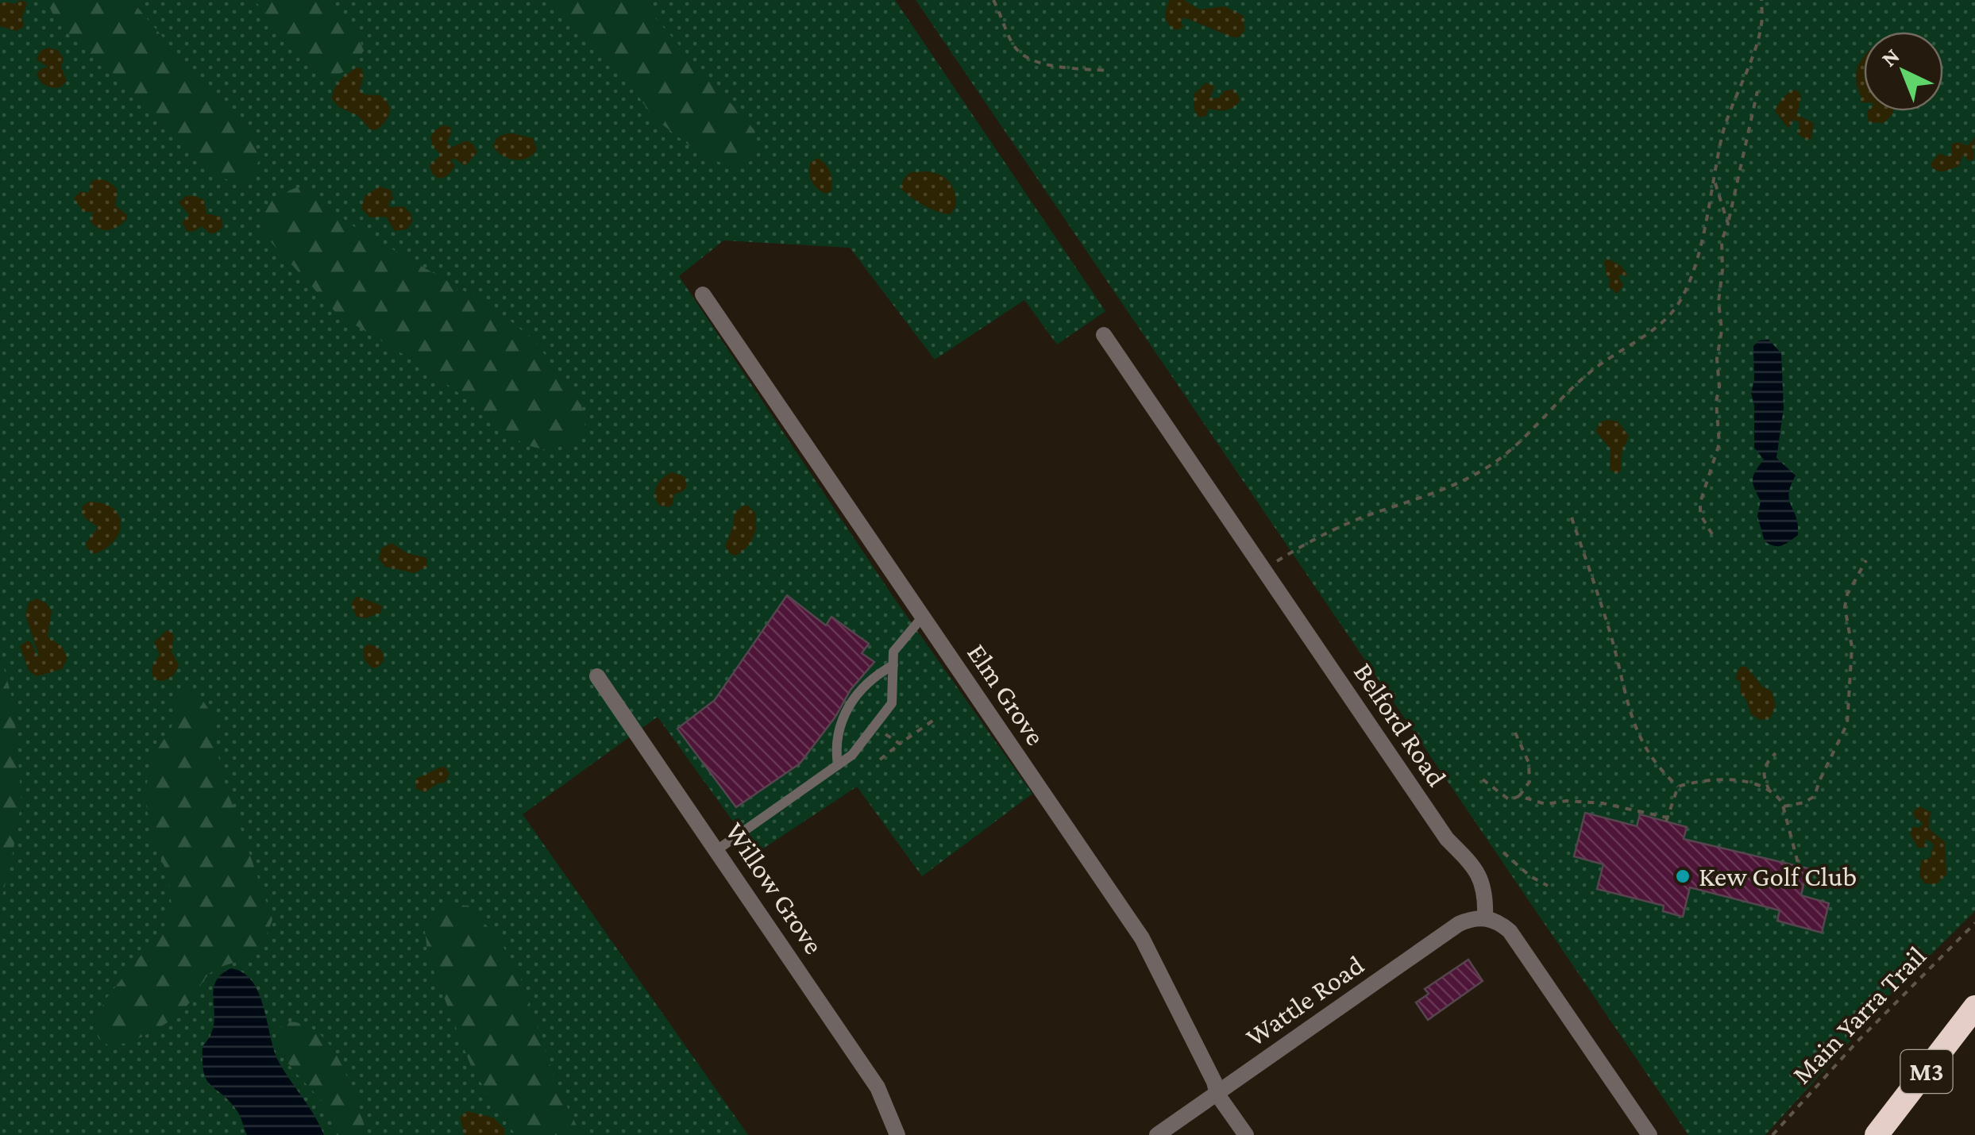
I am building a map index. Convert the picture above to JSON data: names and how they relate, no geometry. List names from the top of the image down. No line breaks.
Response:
{"streets":{"highway":["M3"],"street":["Elm Grove","Belford Road","Willow Grove","Wattle Road"],"path":["Main Yarra Trail"]},"crossings":[["Elm Grove","Wattle Road"],["Belford Road","Wattle Road"]],"places":["Kew Golf Club"],"north":"top left"}
